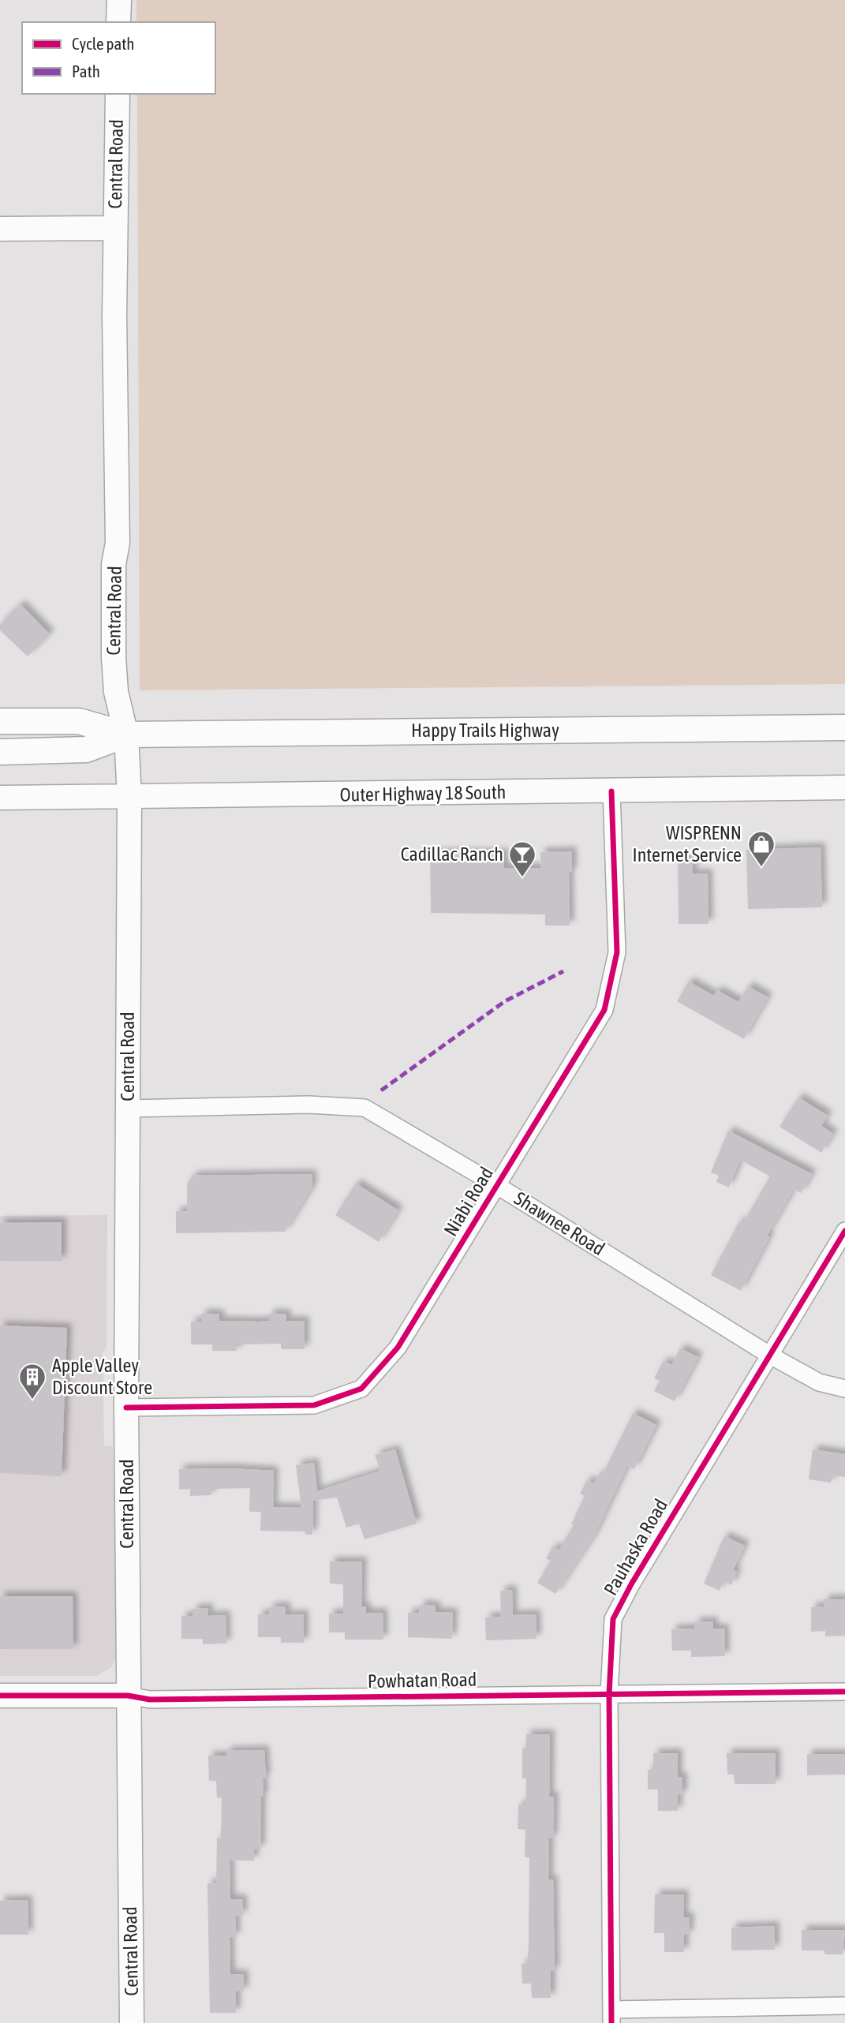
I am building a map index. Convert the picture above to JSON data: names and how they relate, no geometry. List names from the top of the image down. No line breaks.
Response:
{"streets":{"main road":["Happy Trails Highway"],"street":["Central Road","Outer Highway 18 South","Niabi Road","Shawnee Road","Pauhaska Road","Powhatan Road"]},"crossings":[["Central Road","Happy Trails Highway"],["Central Road","Outer Highway 18 South"],["Central Road","Niabi Road"],["Central Road","Shawnee Road"],["Central Road","Powhatan Road"],["Outer Highway 18 South","Niabi Road"],["Niabi Road","Shawnee Road"],["Shawnee Road","Pauhaska Road"],["Pauhaska Road","Powhatan Road"]],"places":{"shop":["WISPRENN Internet Service"],"bar":["Cadillac Ranch"],"building":["Apple Valley Discount Store"]},"legend":["Cycle path","Path"]}
